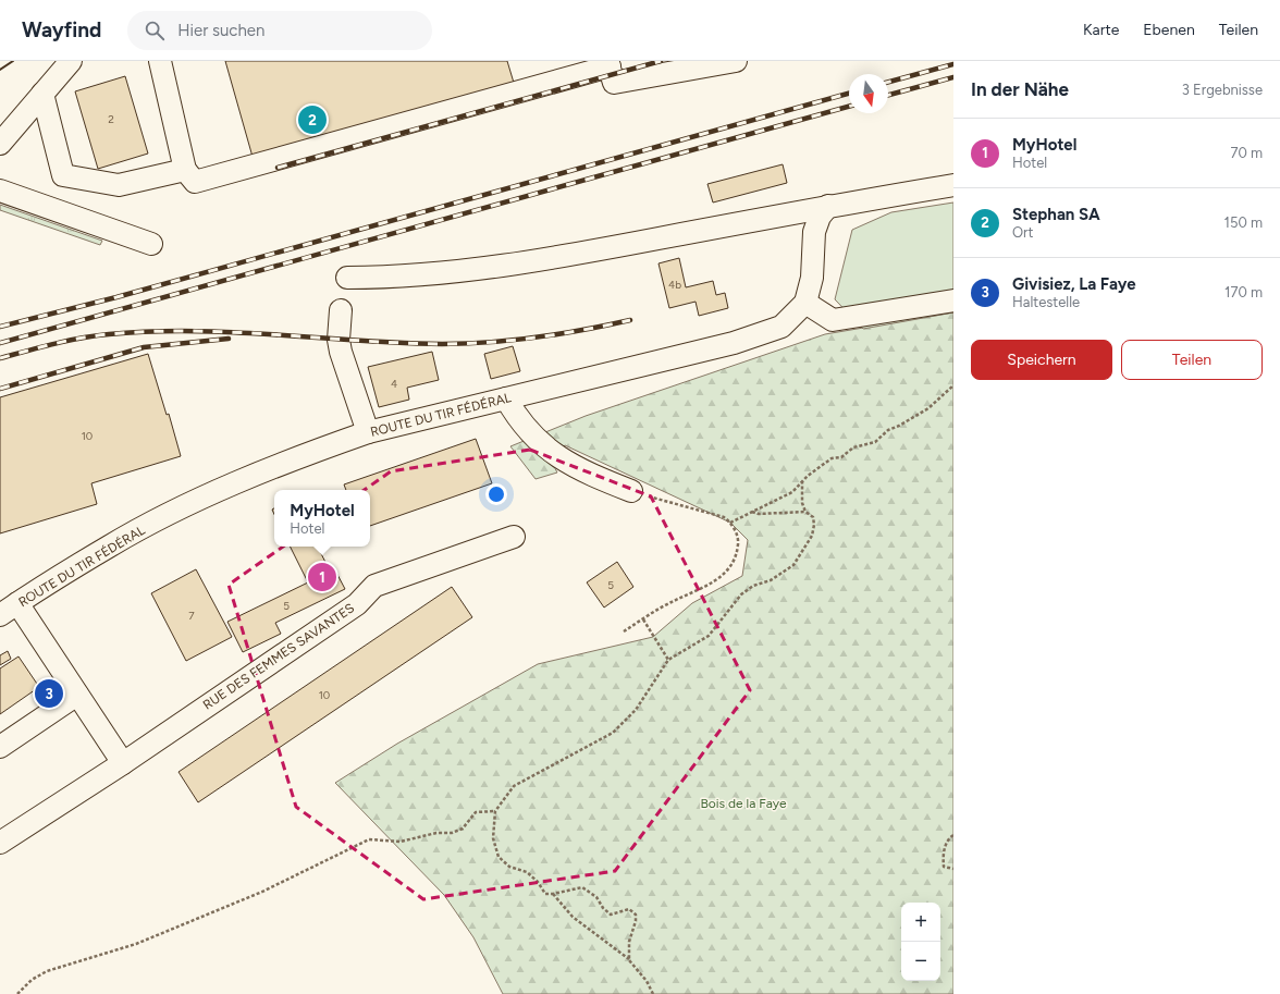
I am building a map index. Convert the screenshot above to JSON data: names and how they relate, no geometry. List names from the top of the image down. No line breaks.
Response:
{"streets":{"street":["ROUTE DU TIR FÉDÉRAL","RUE DES FEMMES SAVANTES"]},"parks":["Bois de la Faye"],"house_numbers":["2","4b","4","10","5","5","7","10"],"north":"bottom","page":{"header":"Wayfind","search":"Hier suchen","nav":["Karte","Ebenen","Teilen"],"heading":["In der Nähe","3 Ergebnisse"],"pins":["2","1","3"],"list":[{"mark":"1","name":"MyHotel","note":"Hotel","value":"70 m"},{"mark":"2","name":"Stephan SA","note":"Ort","value":"150 m"},{"mark":"3","name":"Givisiez, La Faye","note":"Haltestelle","value":"170 m"}],"buttons":["Speichern","Teilen"],"popup":["MyHotel","Hotel"],"map_buttons":["+","−"]}}
